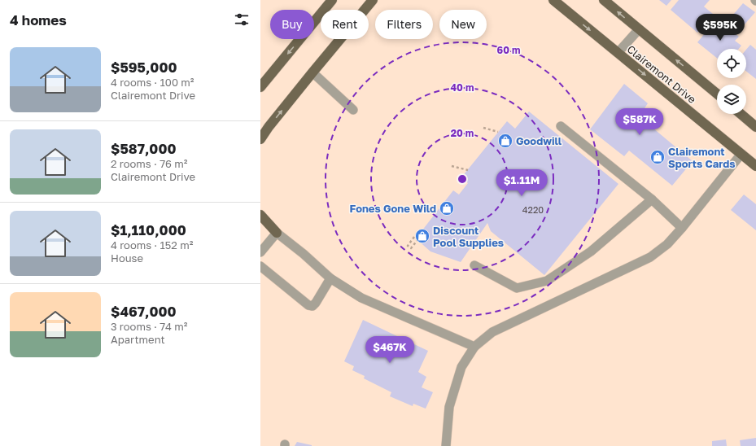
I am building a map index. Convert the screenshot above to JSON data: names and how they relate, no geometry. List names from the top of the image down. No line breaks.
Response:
{"streets":{"main road":["Clairemont Drive"]},"places":{"shop":["Goodwill","Clairemont Sports Cards","Fones Gone Wild","Discount Pool Supplies"]},"house_numbers":["4220"],"page":{"heading":"4 homes","chip":["Buy","Rent","Filters","New"],"price":["$595K","$587K","$1.11M","$467K"],"list":[{"name":"$595,000","note":"4 rooms · 100 m² · Clairemont Drive"},{"name":"$587,000","note":"2 rooms · 76 m² · Clairemont Drive"},{"name":"$1,110,000","note":"4 rooms · 152 m² · House"},{"name":"$467,000","note":"3 rooms · 74 m² · Apartment"}]},"rings":["60 m","40 m","20 m"]}
